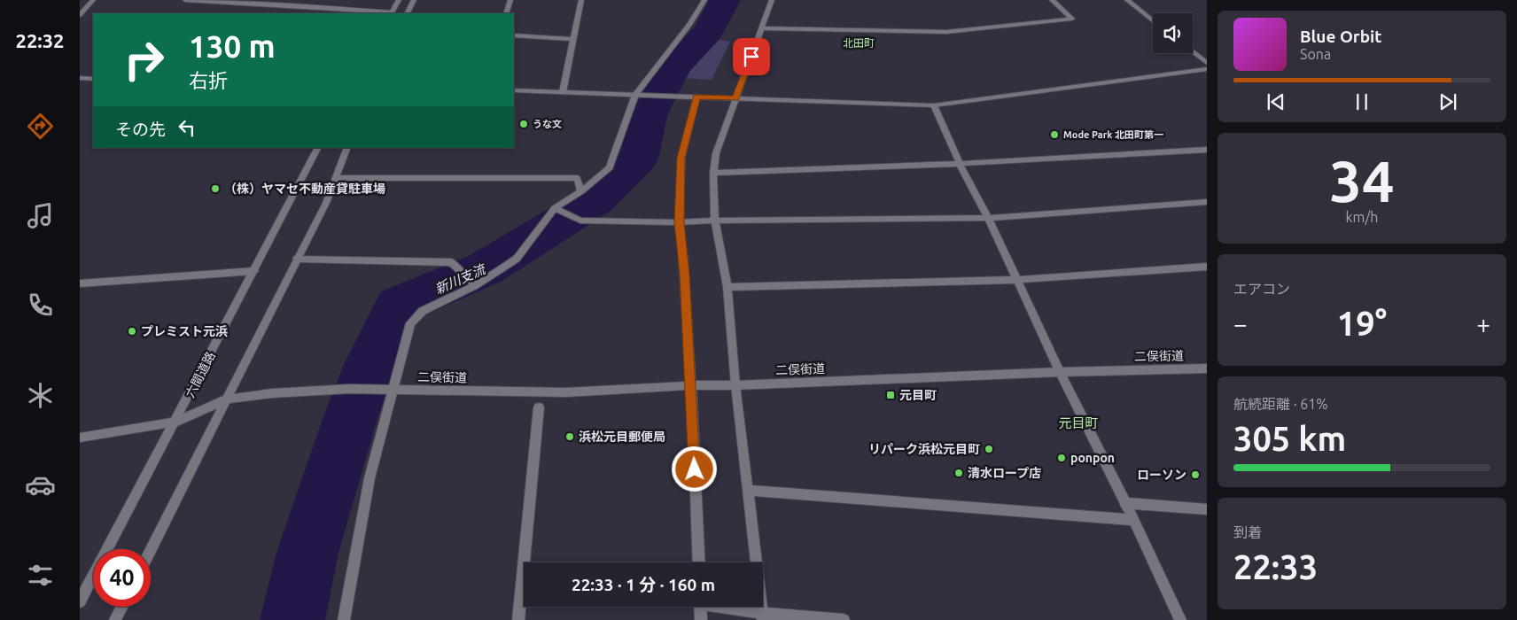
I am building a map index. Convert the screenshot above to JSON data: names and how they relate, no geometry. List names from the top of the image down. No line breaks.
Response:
{"streets":{"street":["二俣街道","六間道路"]},"districts":["北田町","元目町"],"water":["新川支流"],"places":{"other":["うな文","Mode Park 北田町第一","（株）ヤマセ不動産貸駐車場","プレミスト元浜","浜松元目郵便局","リパーク浜松元目町","ponpon","清水ロープ店","ローソン"],"transit":["元目町"]},"page":{"tabs":"22:32","turn":["130 m","右折"],"song":["Blue Orbit","Sona"],"then":"その先","tile":[["34","km/h"],"エアコン",["航続距離 · 61%","305 km"],["到着","22:33"]],"heat":["−","19°","+"],"limit":"40","trip":"22:33 · 1 分 · 160 m"}}
